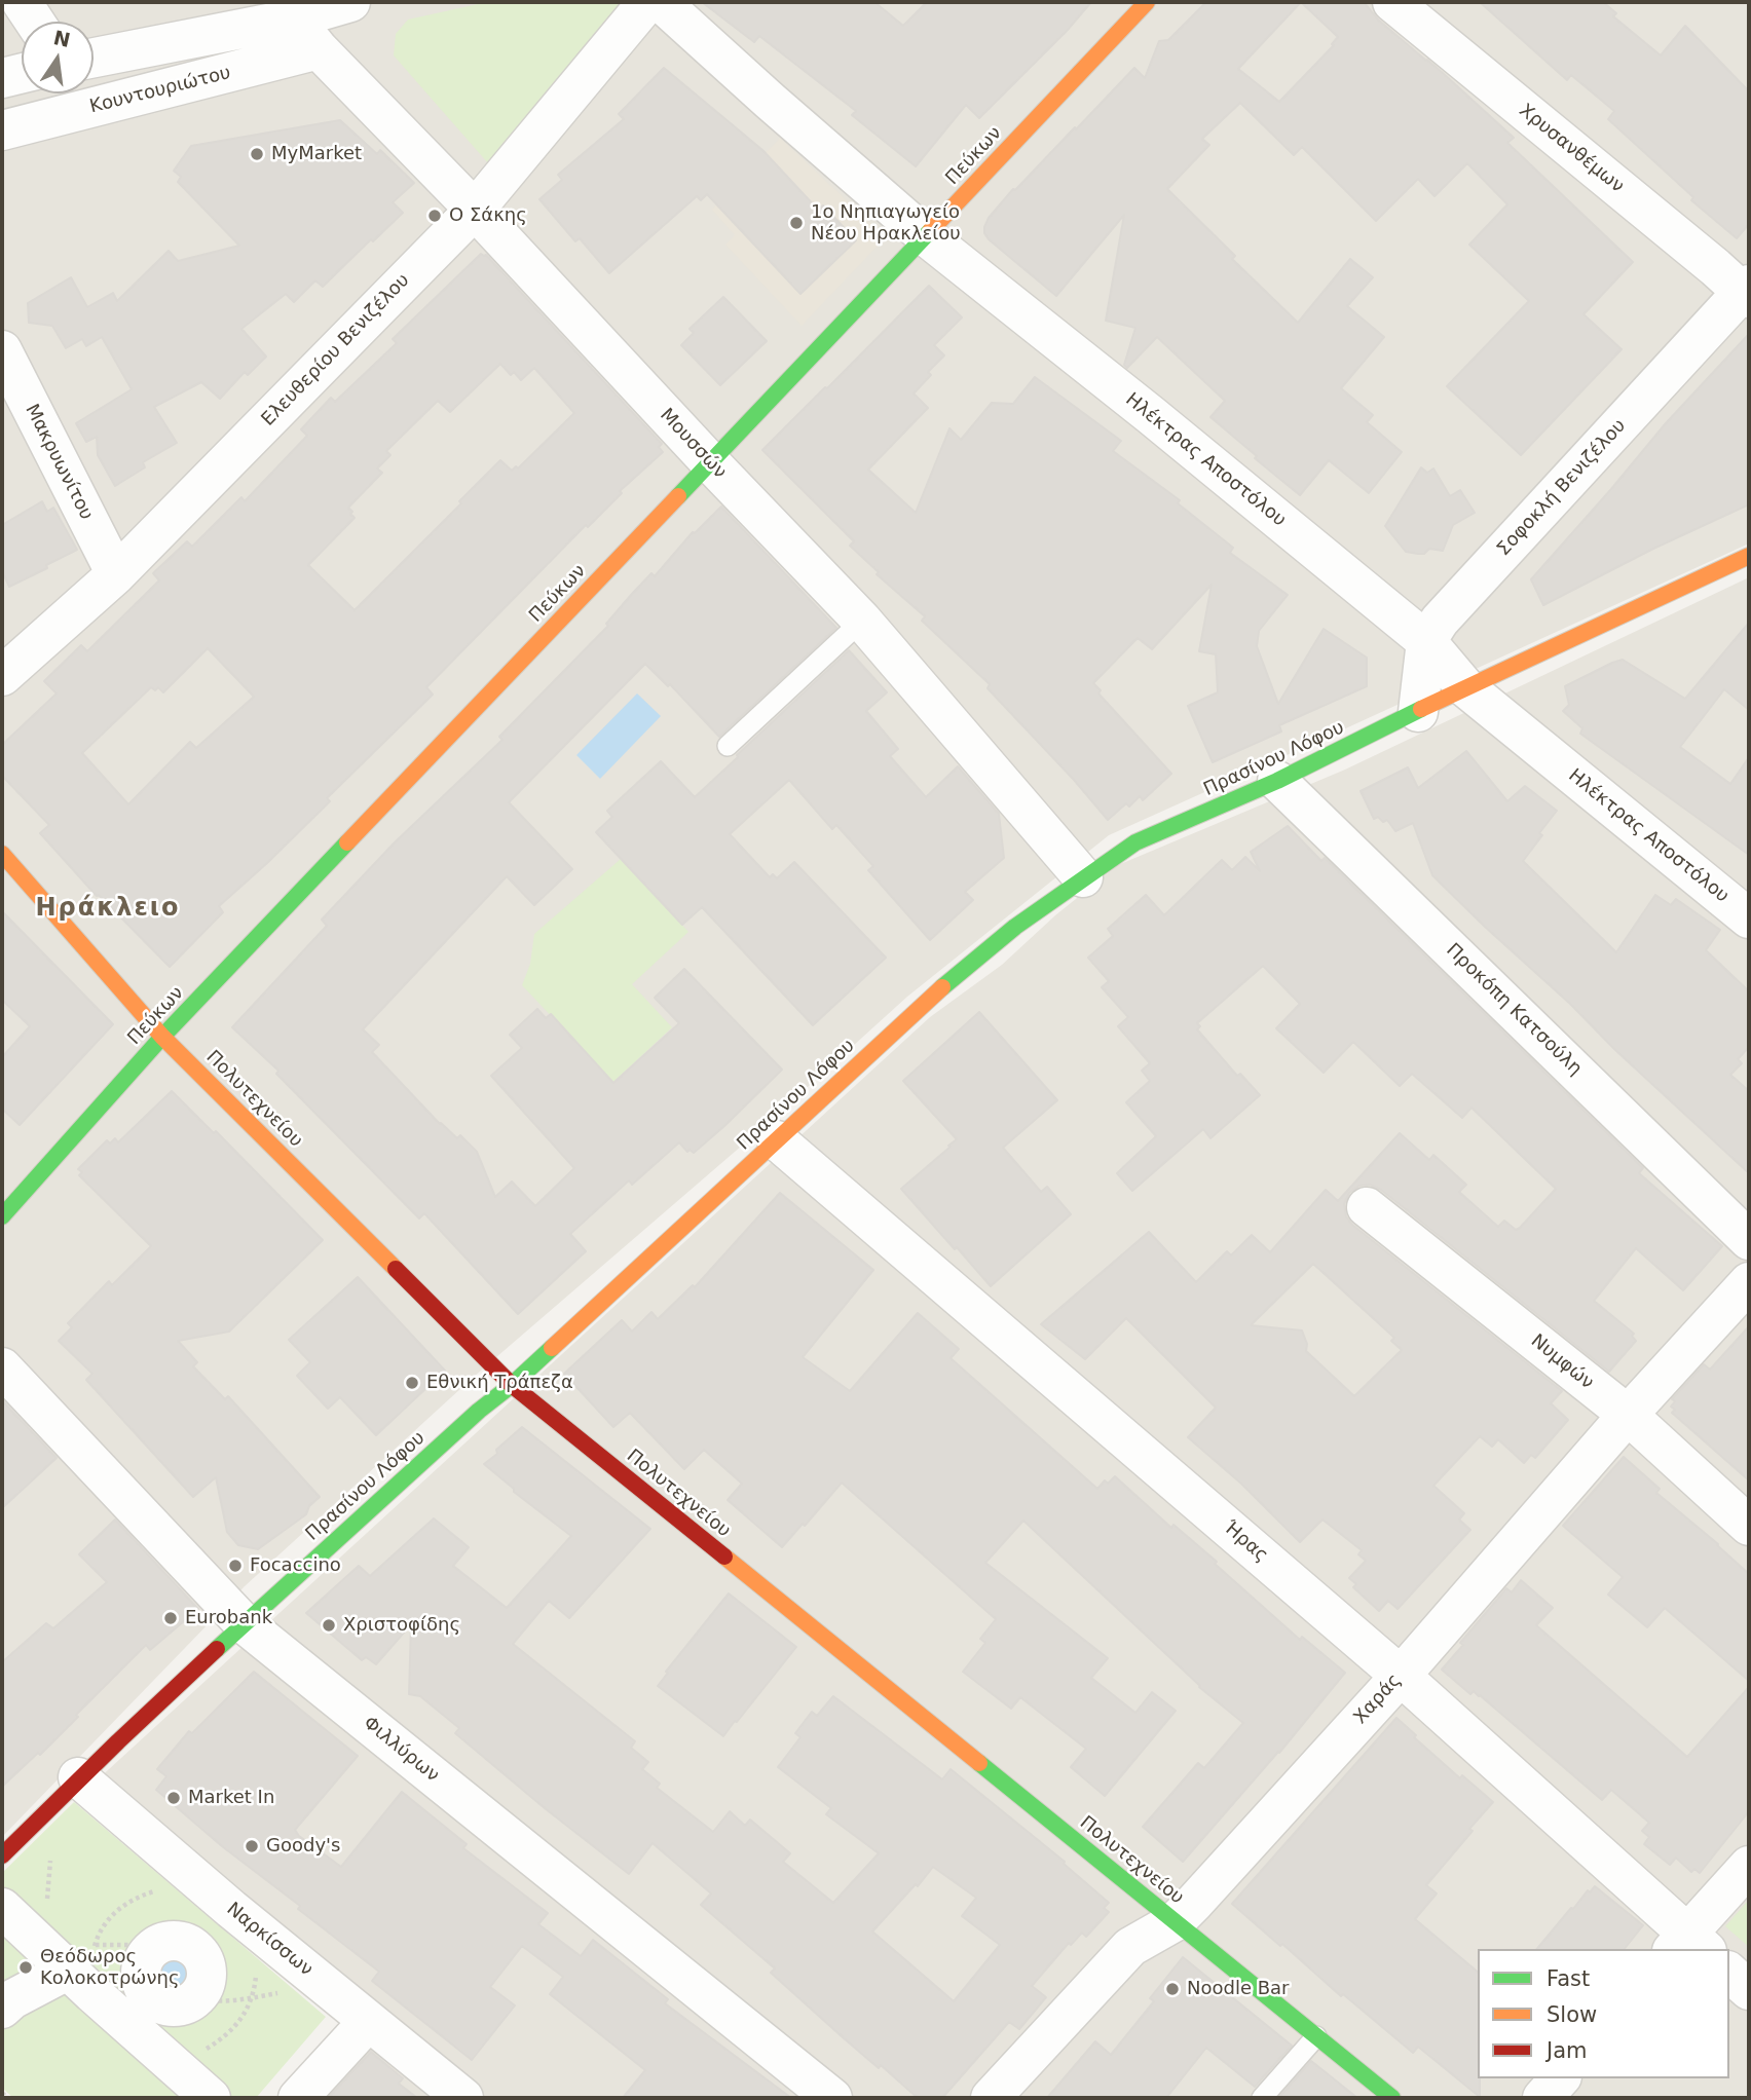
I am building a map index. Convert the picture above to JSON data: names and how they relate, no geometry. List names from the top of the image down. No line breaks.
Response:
{"streets":{"street":["Κουντουριώτου","Χρυσανθέμων","Πεύκων","Ελευθερίου Βενιζέλου","Μουσσών","Ηλέκτρας Αποστόλου","Μακρυωνίτου","Σοφοκλή Βενιζέλου","Πρασίνου Λόφου","Προκόπη Κατσούλη","Πολυτεχνείου","Νυμφών","Ήρας","Χαράς","Φιλλύρων","Ναρκίσσων"]},"crossings":[["Κουντουριώτου","Μουσσών"],["Χρυσανθέμων","Σοφοκλή Βενιζέλου"],["Πεύκων","Μουσσών"],["Πεύκων","Ηλέκτρας Αποστόλου"],["Πεύκων","Πολυτεχνείου"],["Ελευθερίου Βενιζέλου","Μουσσών"],["Ελευθερίου Βενιζέλου","Μακρυωνίτου"],["Μουσσών","Πρασίνου Λόφου"],["Ηλέκτρας Αποστόλου","Σοφοκλή Βενιζέλου"],["Ηλέκτρας Αποστόλου","Πρασίνου Λόφου"],["Σοφοκλή Βενιζέλου","Πρασίνου Λόφου"],["Πρασίνου Λόφου","Προκόπη Κατσούλη"],["Πρασίνου Λόφου","Πολυτεχνείου"],["Πρασίνου Λόφου","Ήρας"],["Πρασίνου Λόφου","Φιλλύρων"],["Πρασίνου Λόφου","Ναρκίσσων"],["Πολυτεχνείου","Χαράς"],["Νυμφών","Χαράς"],["Ήρας","Χαράς"]],"districts":["Ηράκλειο"],"places":["MyMarket","Ο Σάκης","1ο Νηπιαγωγείο Νέου Ηρακλείου","Εθνική Τράπεζα","Focaccino","Eurobank","Χριστοφίδης","Market In","Goody's","Θεόδωρος Κολοκοτρώνης","Noodle Bar"],"legend":["Fast","Slow","Jam"],"north":"top"}
